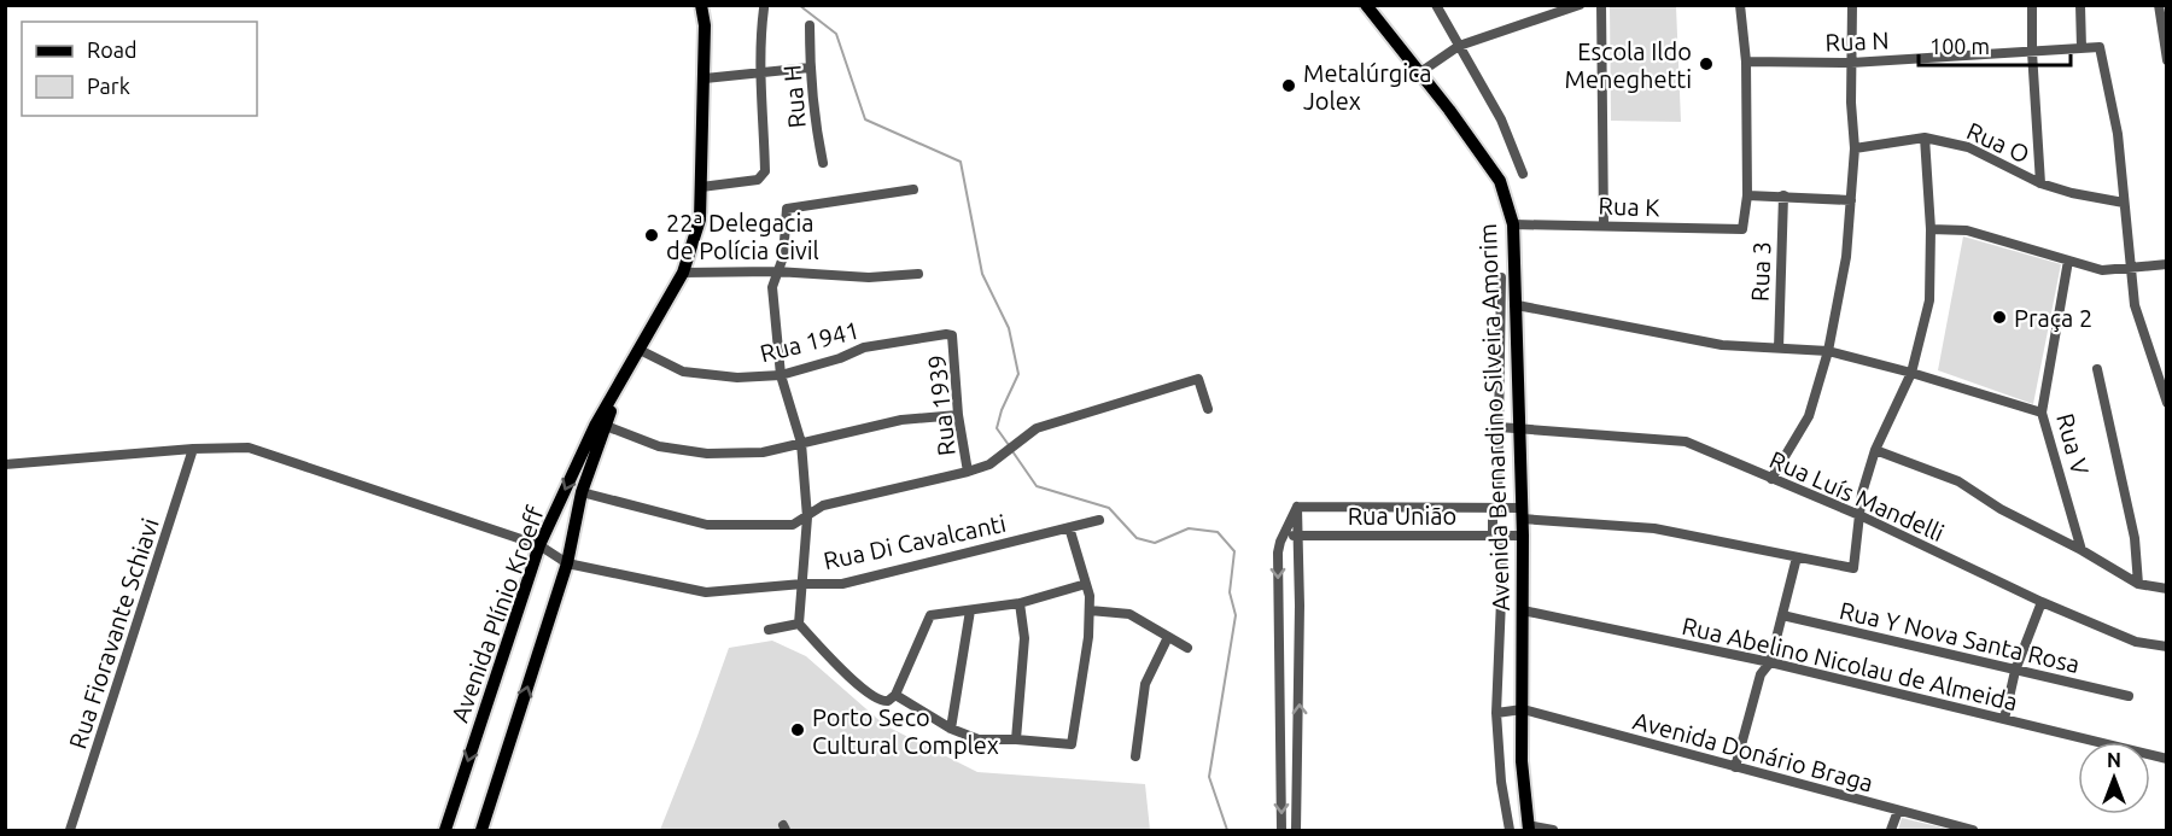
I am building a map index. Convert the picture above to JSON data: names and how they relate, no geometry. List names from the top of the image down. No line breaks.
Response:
{"streets":{"main road":["Avenida Bernardino Silveira Amorim","Avenida Plínio Kroeff"],"street":["Rua N","Rua H","Rua O","Rua K","Rua 3","Rua 1941","Rua 1939","Rua V","Rua Luís Mandelli","Rua União","Rua Di Cavalcanti","Rua Fioravante Schiavi","Rua Y Nova Santa Rosa","Rua Abelino Nicolau de Almeida","Avenida Donário Braga"]},"crossings":[["Rua N","Rua O"],["Rua K","Avenida Bernardino Silveira Amorim"],["Rua 1941","Rua 1939"],["Rua 1941","Avenida Plínio Kroeff"],["Avenida Bernardino Silveira Amorim","Rua Luís Mandelli"],["Avenida Bernardino Silveira Amorim","Rua União"],["Avenida Bernardino Silveira Amorim","Rua Abelino Nicolau de Almeida"],["Avenida Bernardino Silveira Amorim","Avenida Donário Braga"],["Rua Luís Mandelli","Rua União"],["Rua Di Cavalcanti","Avenida Plínio Kroeff"]],"places":["Escola Ildo Meneghetti","Metalúrgica Jolex","22ª Delegacia de Polícia Civil","Praça 2","Porto Seco Cultural Complex"],"legend":["Road","Park"],"scale_bar":"100 m","north":"top"}
